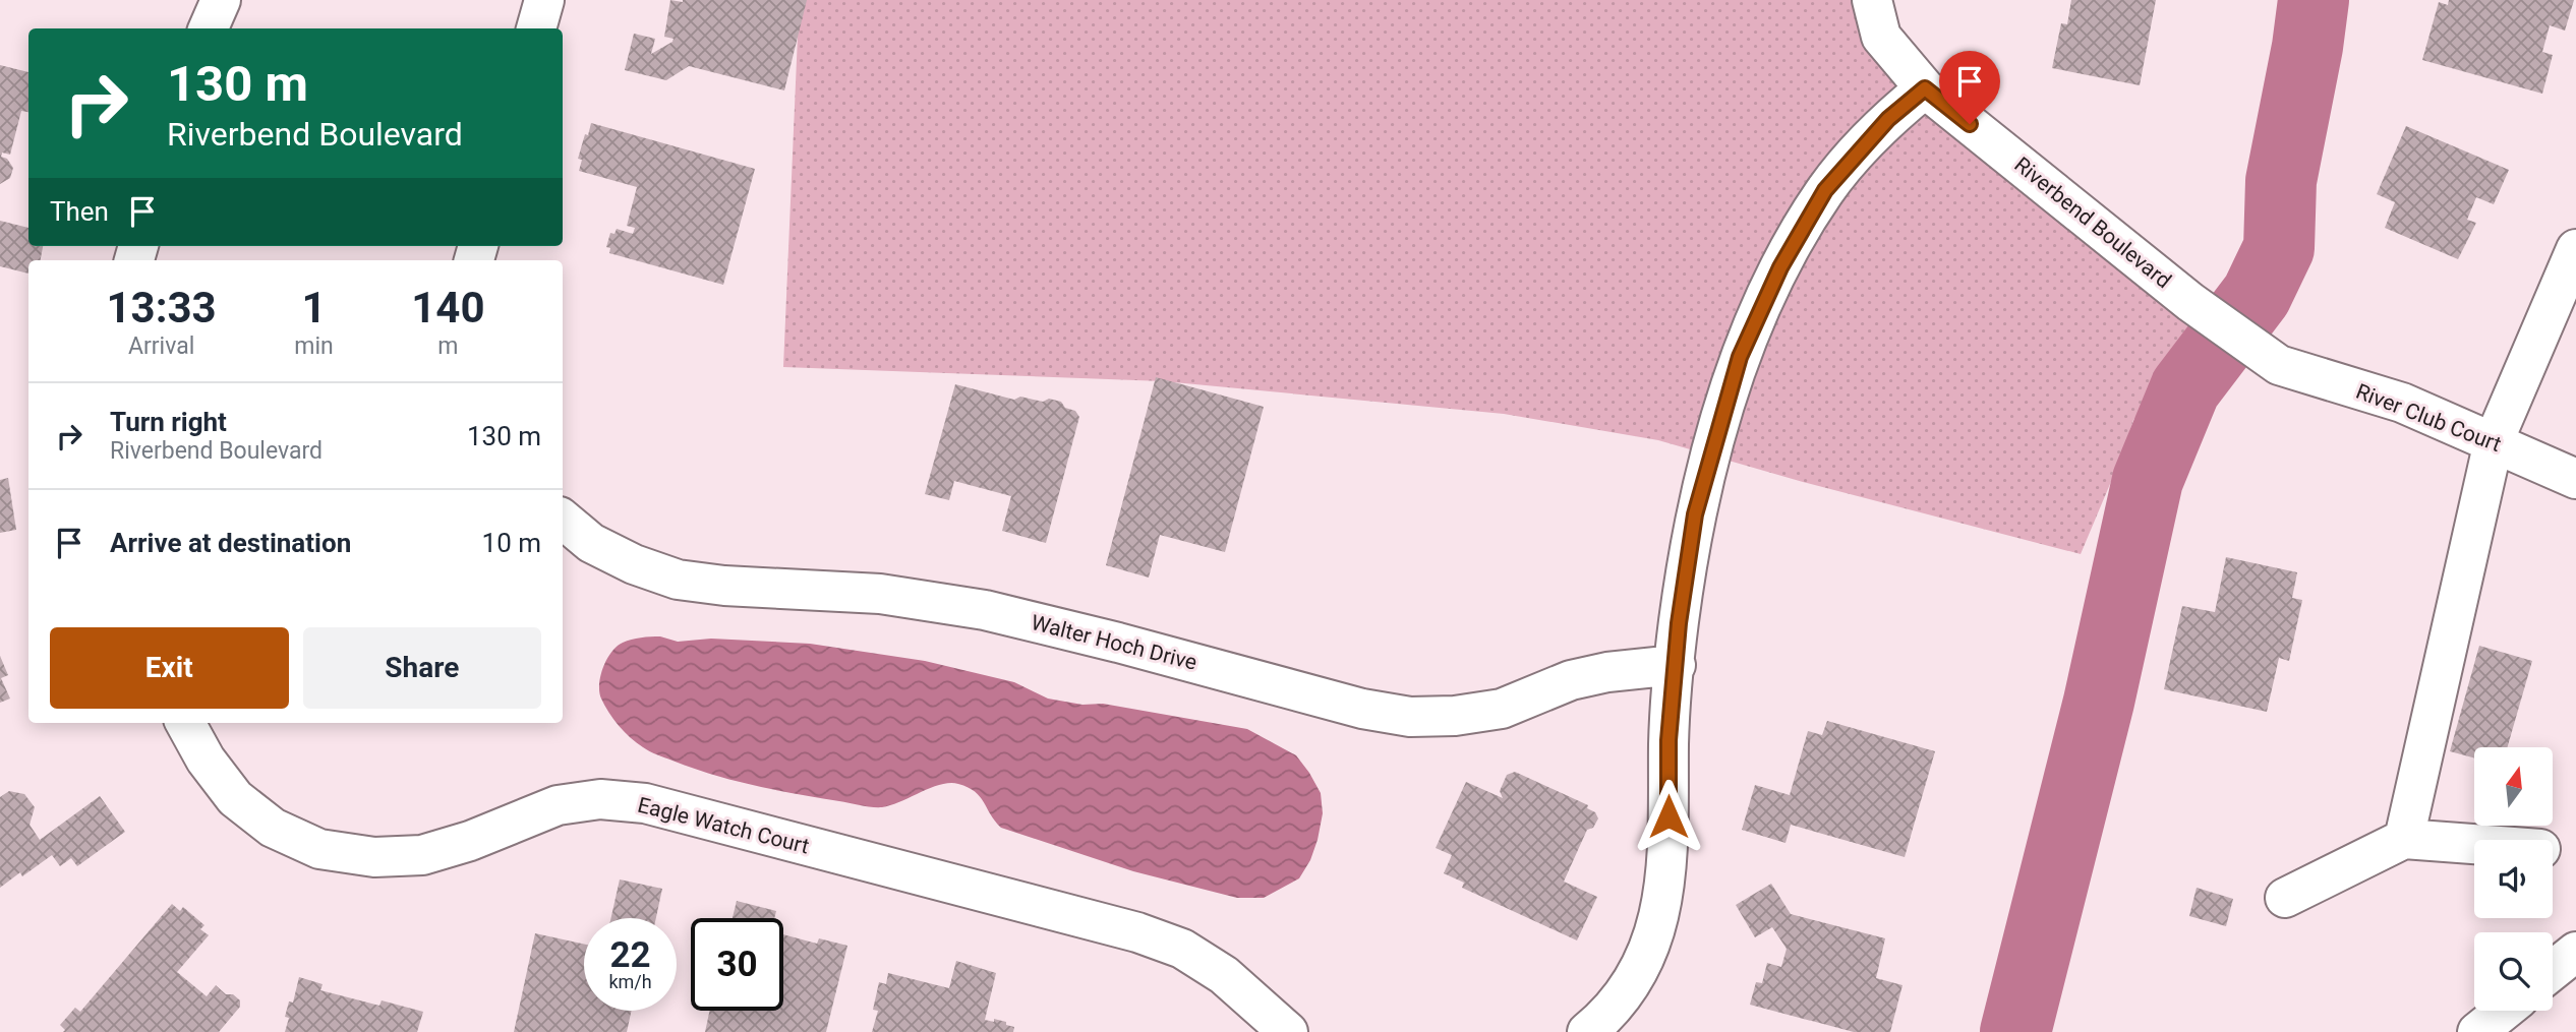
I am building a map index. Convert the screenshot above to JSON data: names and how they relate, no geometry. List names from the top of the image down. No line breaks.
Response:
{"streets":{"street":["Riverbend Boulevard","River Club Court","Walter Hoch Drive","Eagle Watch Court"]},"crossings":[["Riverbend Boulevard","River Club Court"]],"north":"top","page":{"turn":["130 m","Riverbend Boulevard"],"then":"Then","eta":["13:33","Arrival","1","min","140","m"],"list":[{"name":"Turn right","note":"Riverbend Boulevard","value":"130 m"},{"name":"Arrive at destination","value":"10 m"}],"buttons":["Exit","Share"],"speed":"22 km/h","limit":"30"}}
